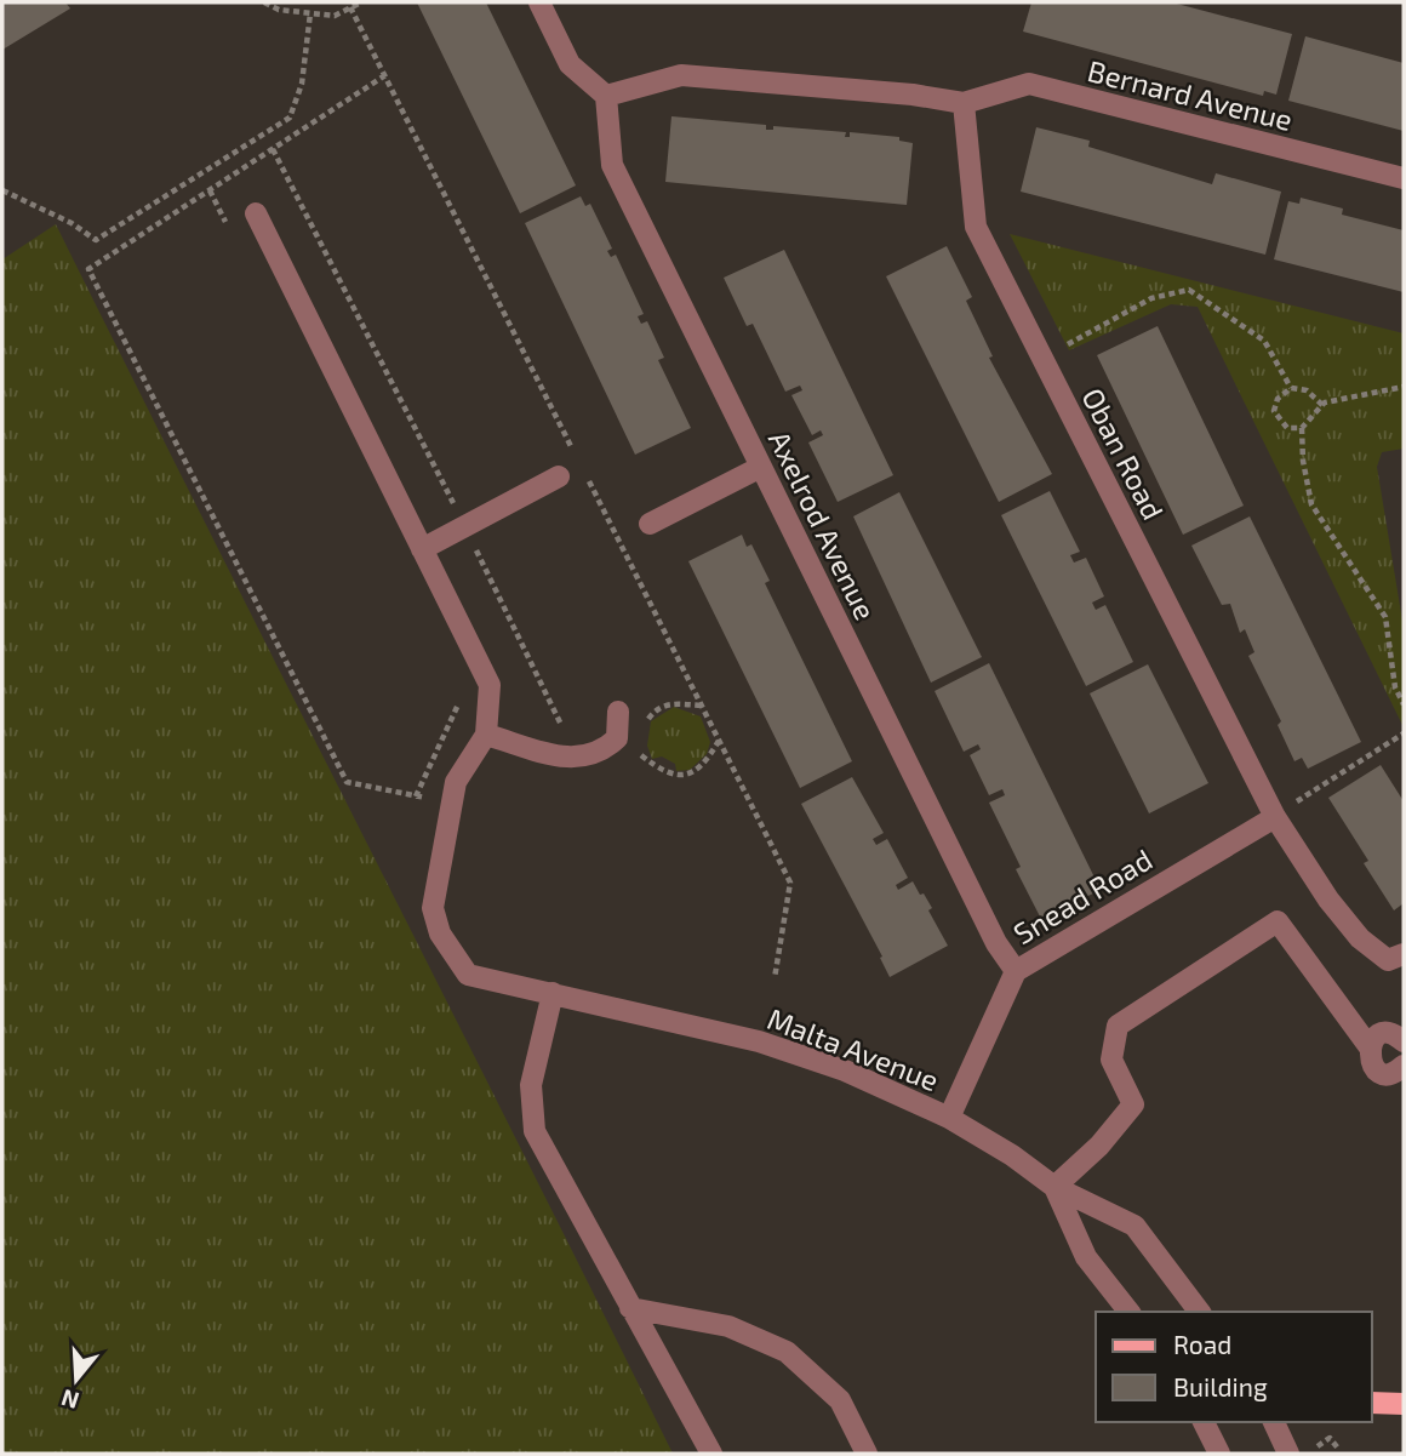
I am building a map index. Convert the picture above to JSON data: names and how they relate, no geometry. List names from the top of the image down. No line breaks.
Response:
{"streets":{"street":["Bernard Avenue","Oban Road","Axelrod Avenue","Snead Road","Malta Avenue"]},"crossings":[["Bernard Avenue","Oban Road"],["Oban Road","Snead Road"],["Axelrod Avenue","Snead Road"],["Snead Road","Malta Avenue"]],"legend":["Road","Building"],"north":"bottom"}
